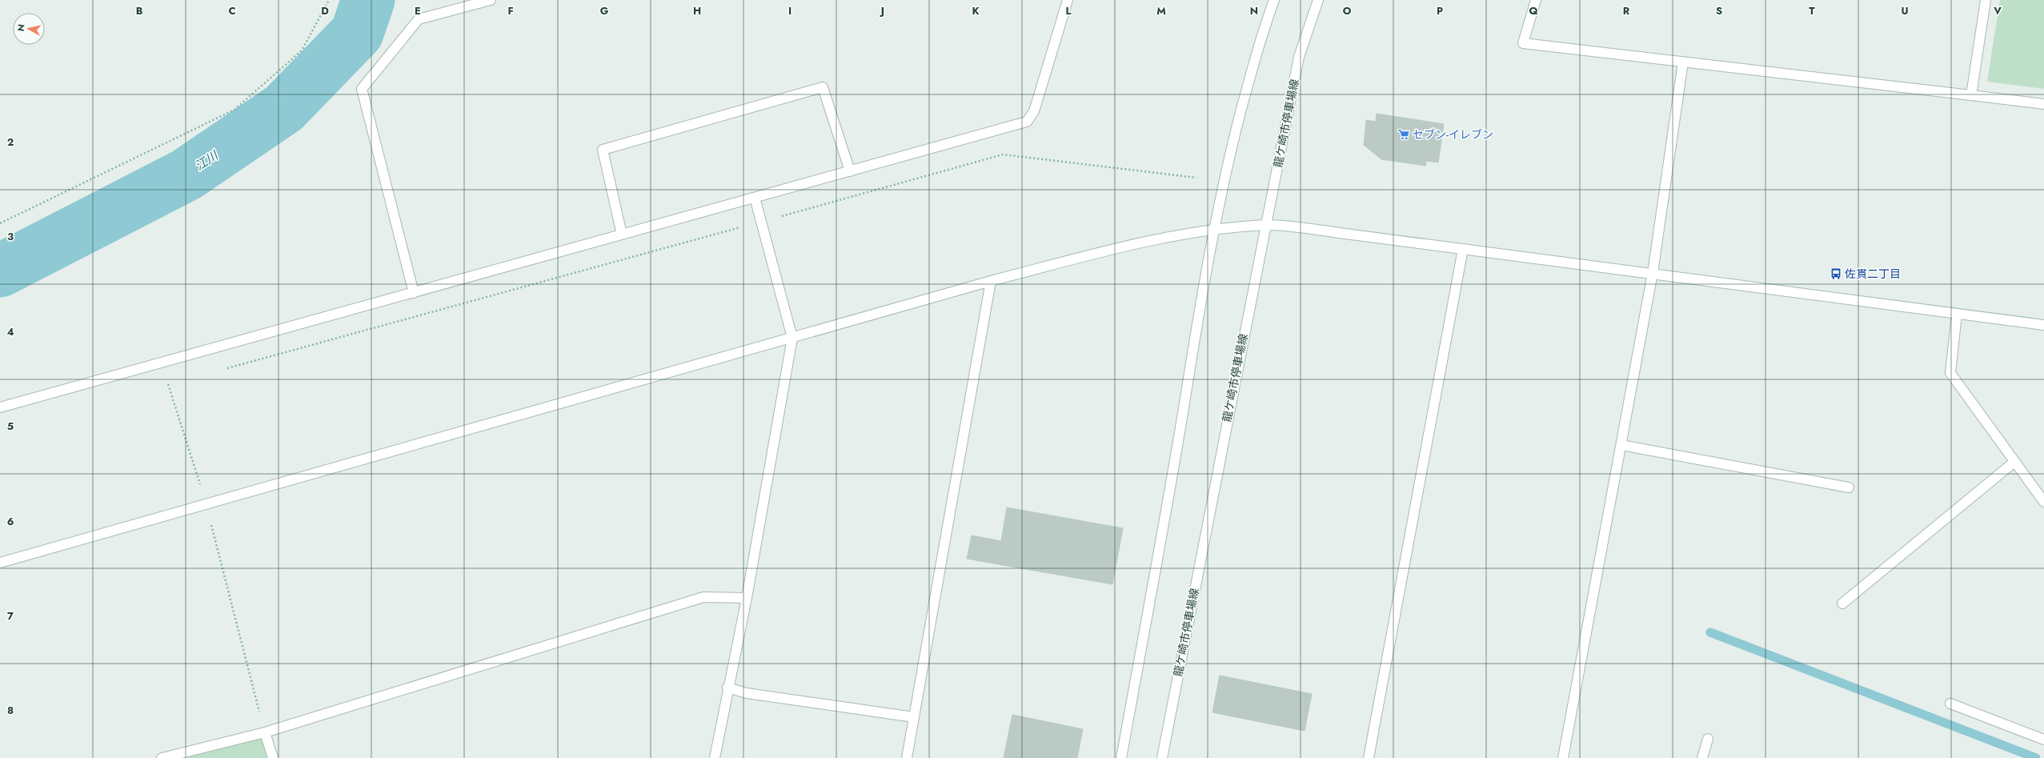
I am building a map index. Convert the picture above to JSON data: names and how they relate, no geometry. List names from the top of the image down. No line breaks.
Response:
{"streets":{"street":["龍ケ崎市停車場線"]},"water":["江川"],"places":{"supermarket":["セブン-イレブン"],"bus stop":["佐貫二丁目"]},"north":"left","grid":{"columns":["B","C","D","E","F","G","H","I","J","K","L","M","N","O","P","Q","R","S","T","U","V"],"rows":["2","3","4","5","6","7","8"]}}
